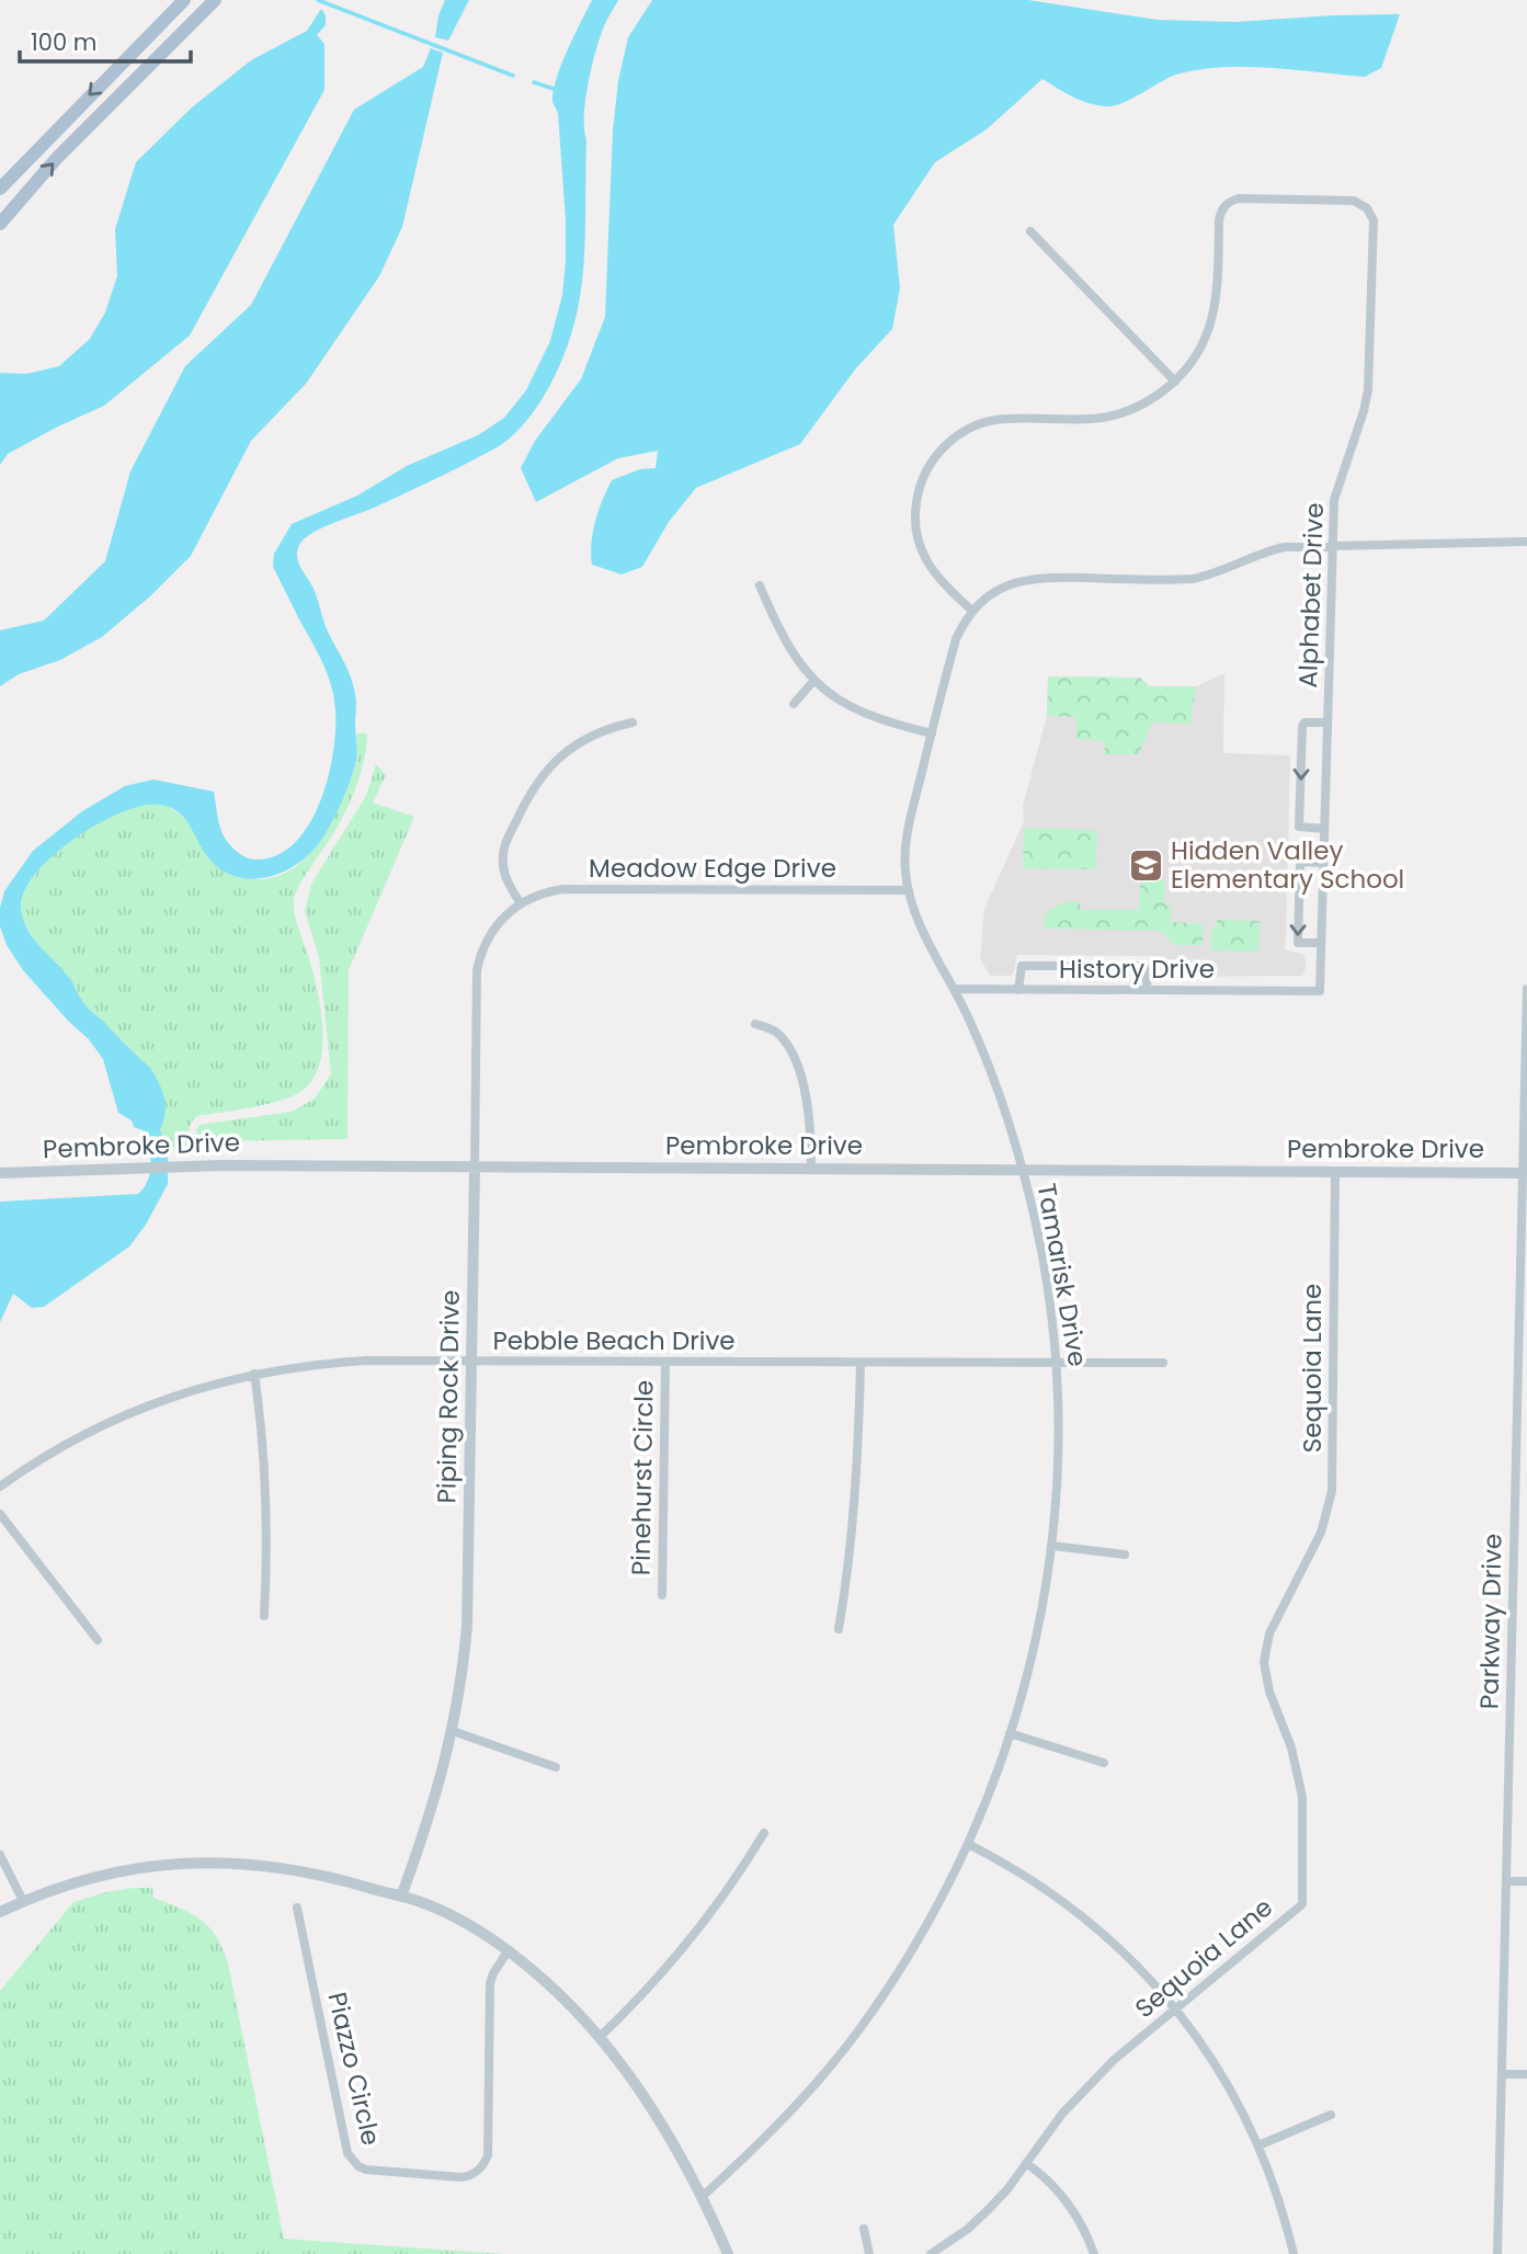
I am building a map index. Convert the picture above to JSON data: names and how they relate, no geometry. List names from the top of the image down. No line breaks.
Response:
{"streets":{"street":["Alphabet Drive","Meadow Edge Drive","History Drive","Pembroke Drive","Tamarisk Drive","Pebble Beach Drive","Sequoia Lane","Piping Rock Drive","Pinehurst Circle","Parkway Drive","Piazzo Circle"]},"crossings":[["Alphabet Drive","History Drive"],["Meadow Edge Drive","Tamarisk Drive"],["Meadow Edge Drive","Piping Rock Drive"],["History Drive","Tamarisk Drive"],["Pembroke Drive","Tamarisk Drive"],["Pembroke Drive","Sequoia Lane"],["Pembroke Drive","Piping Rock Drive"],["Pembroke Drive","Parkway Drive"],["Tamarisk Drive","Pebble Beach Drive"],["Pebble Beach Drive","Piping Rock Drive"],["Pebble Beach Drive","Pinehurst Circle"]],"places":{"school or university":["Hidden Valley Elementary School"]},"scale_bar":"100 m"}
